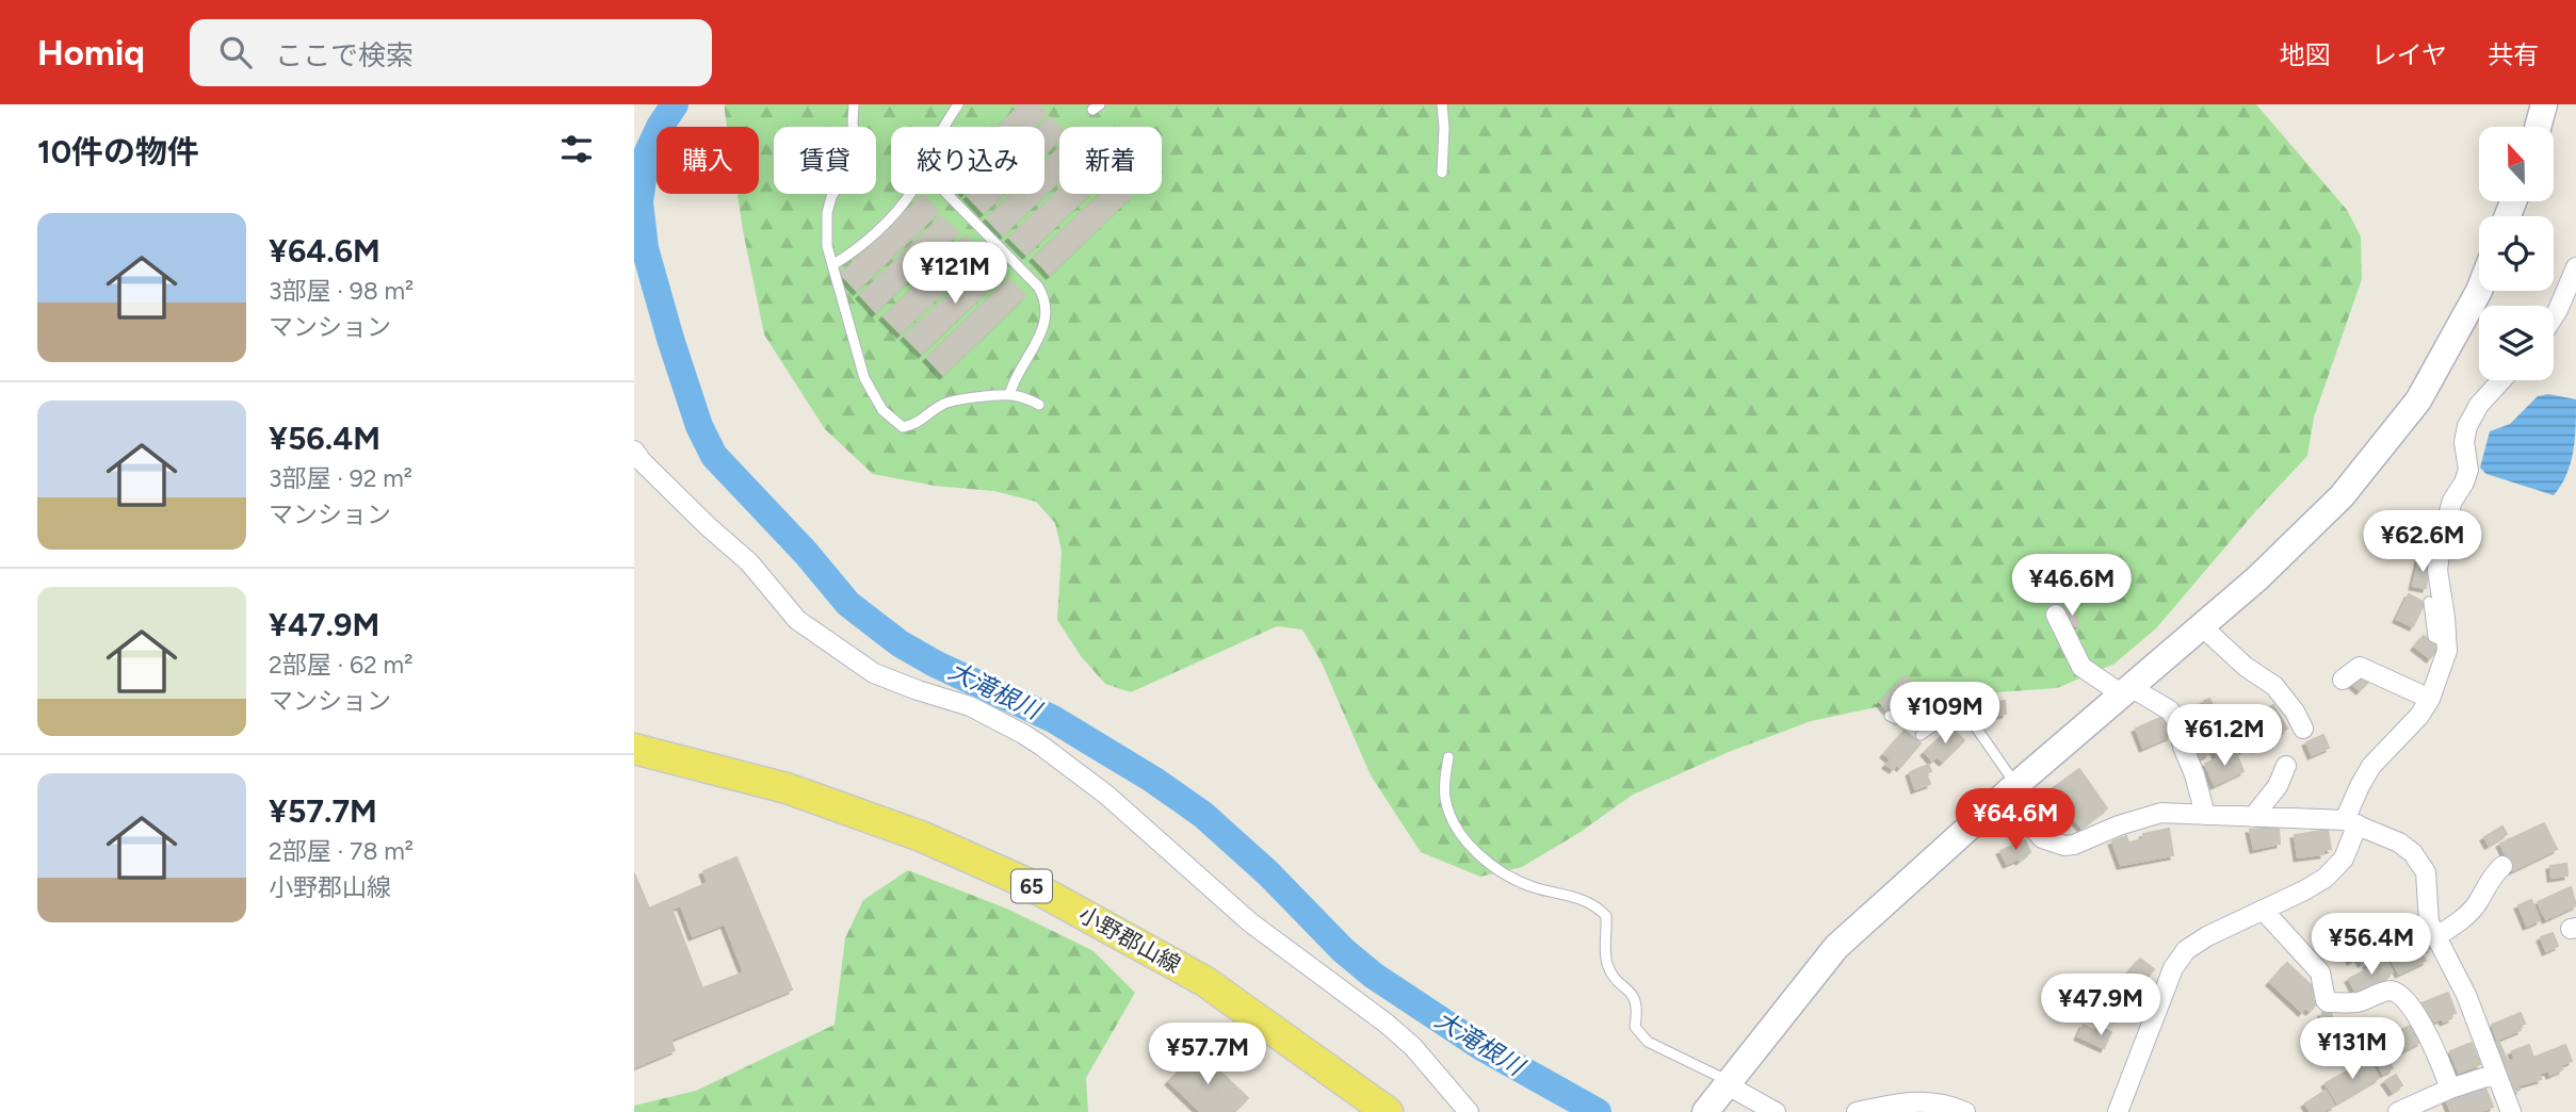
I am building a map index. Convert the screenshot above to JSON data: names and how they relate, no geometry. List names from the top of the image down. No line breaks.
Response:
{"streets":{"main road":["65","小野郡山線"]},"water":["大滝根川"],"north":"top","page":{"header":"Homiq","search":"ここで検索","nav":["地図","レイヤ","共有"],"heading":"10件の物件","chip":["購入","賃貸","絞り込み","新着"],"list":[{"name":"¥64.6M","note":"3部屋 · 98 m² · マンション"},{"name":"¥56.4M","note":"3部屋 · 92 m² · マンション"},{"name":"¥47.9M","note":"2部屋 · 62 m² · マンション"},{"name":"¥57.7M","note":"2部屋 · 78 m² · 小野郡山線"}],"price":["¥121M","¥62.6M","¥46.6M","¥109M","¥61.2M","¥64.6M","¥56.4M","¥47.9M","¥131M","¥57.7M"]}}
